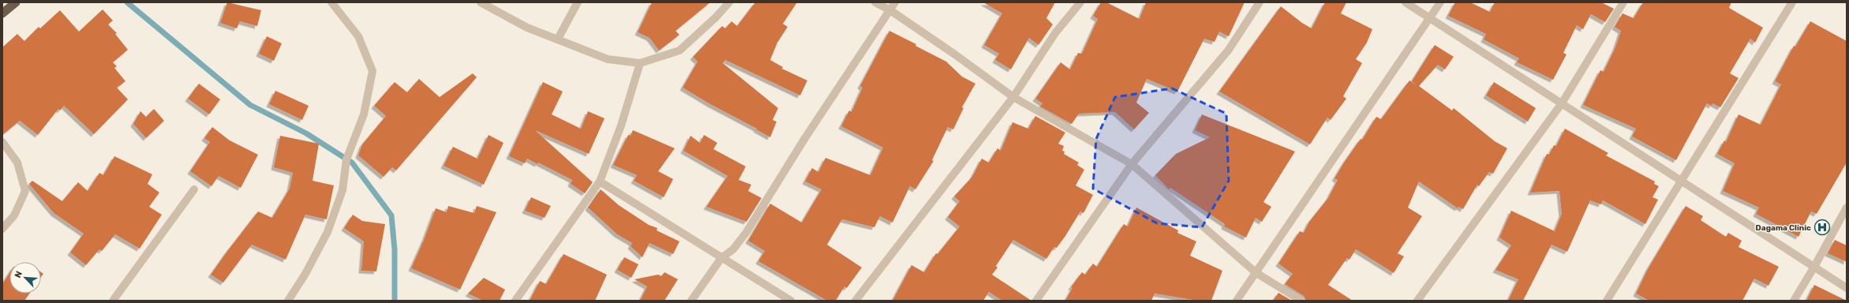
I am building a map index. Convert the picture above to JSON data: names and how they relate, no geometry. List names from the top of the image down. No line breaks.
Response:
{"places":{"hospital":["Dagama Clinic"]},"north":"top left"}
